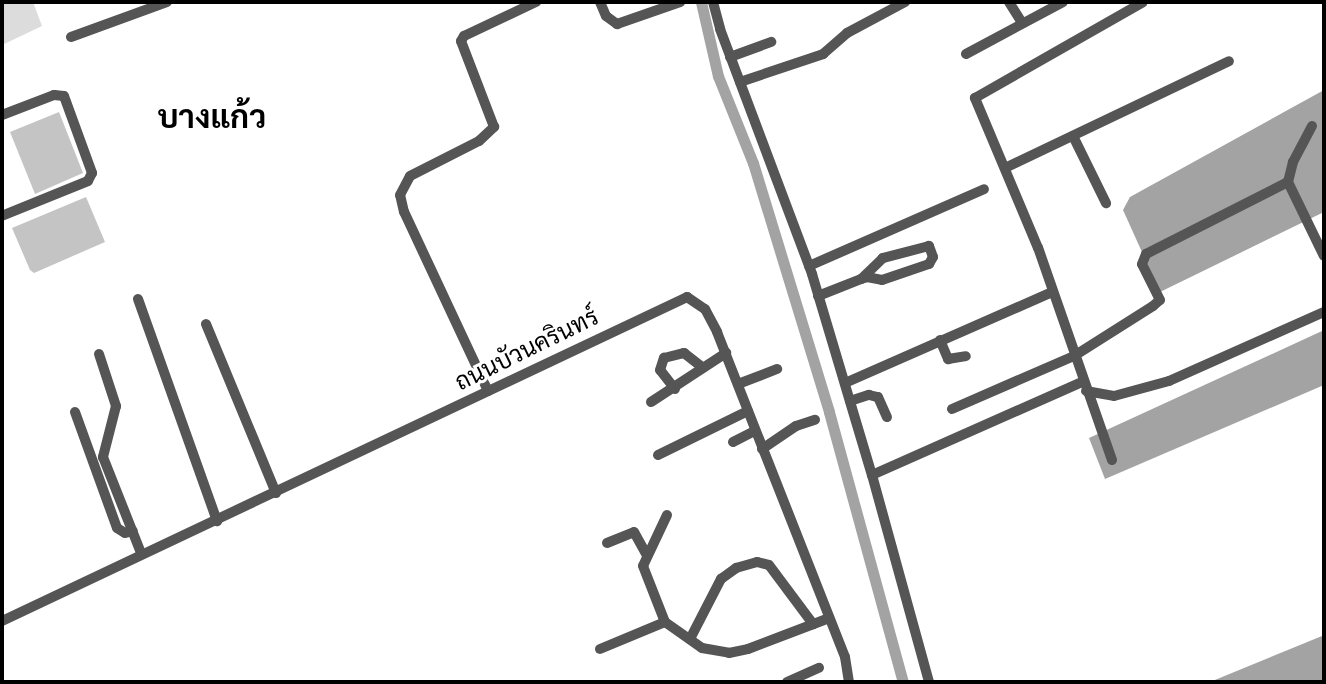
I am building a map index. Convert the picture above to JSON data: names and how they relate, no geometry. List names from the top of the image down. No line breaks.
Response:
{"streets":{"street":["ถนนบัวนครินทร์"]},"districts":["บางแก้ว"]}
